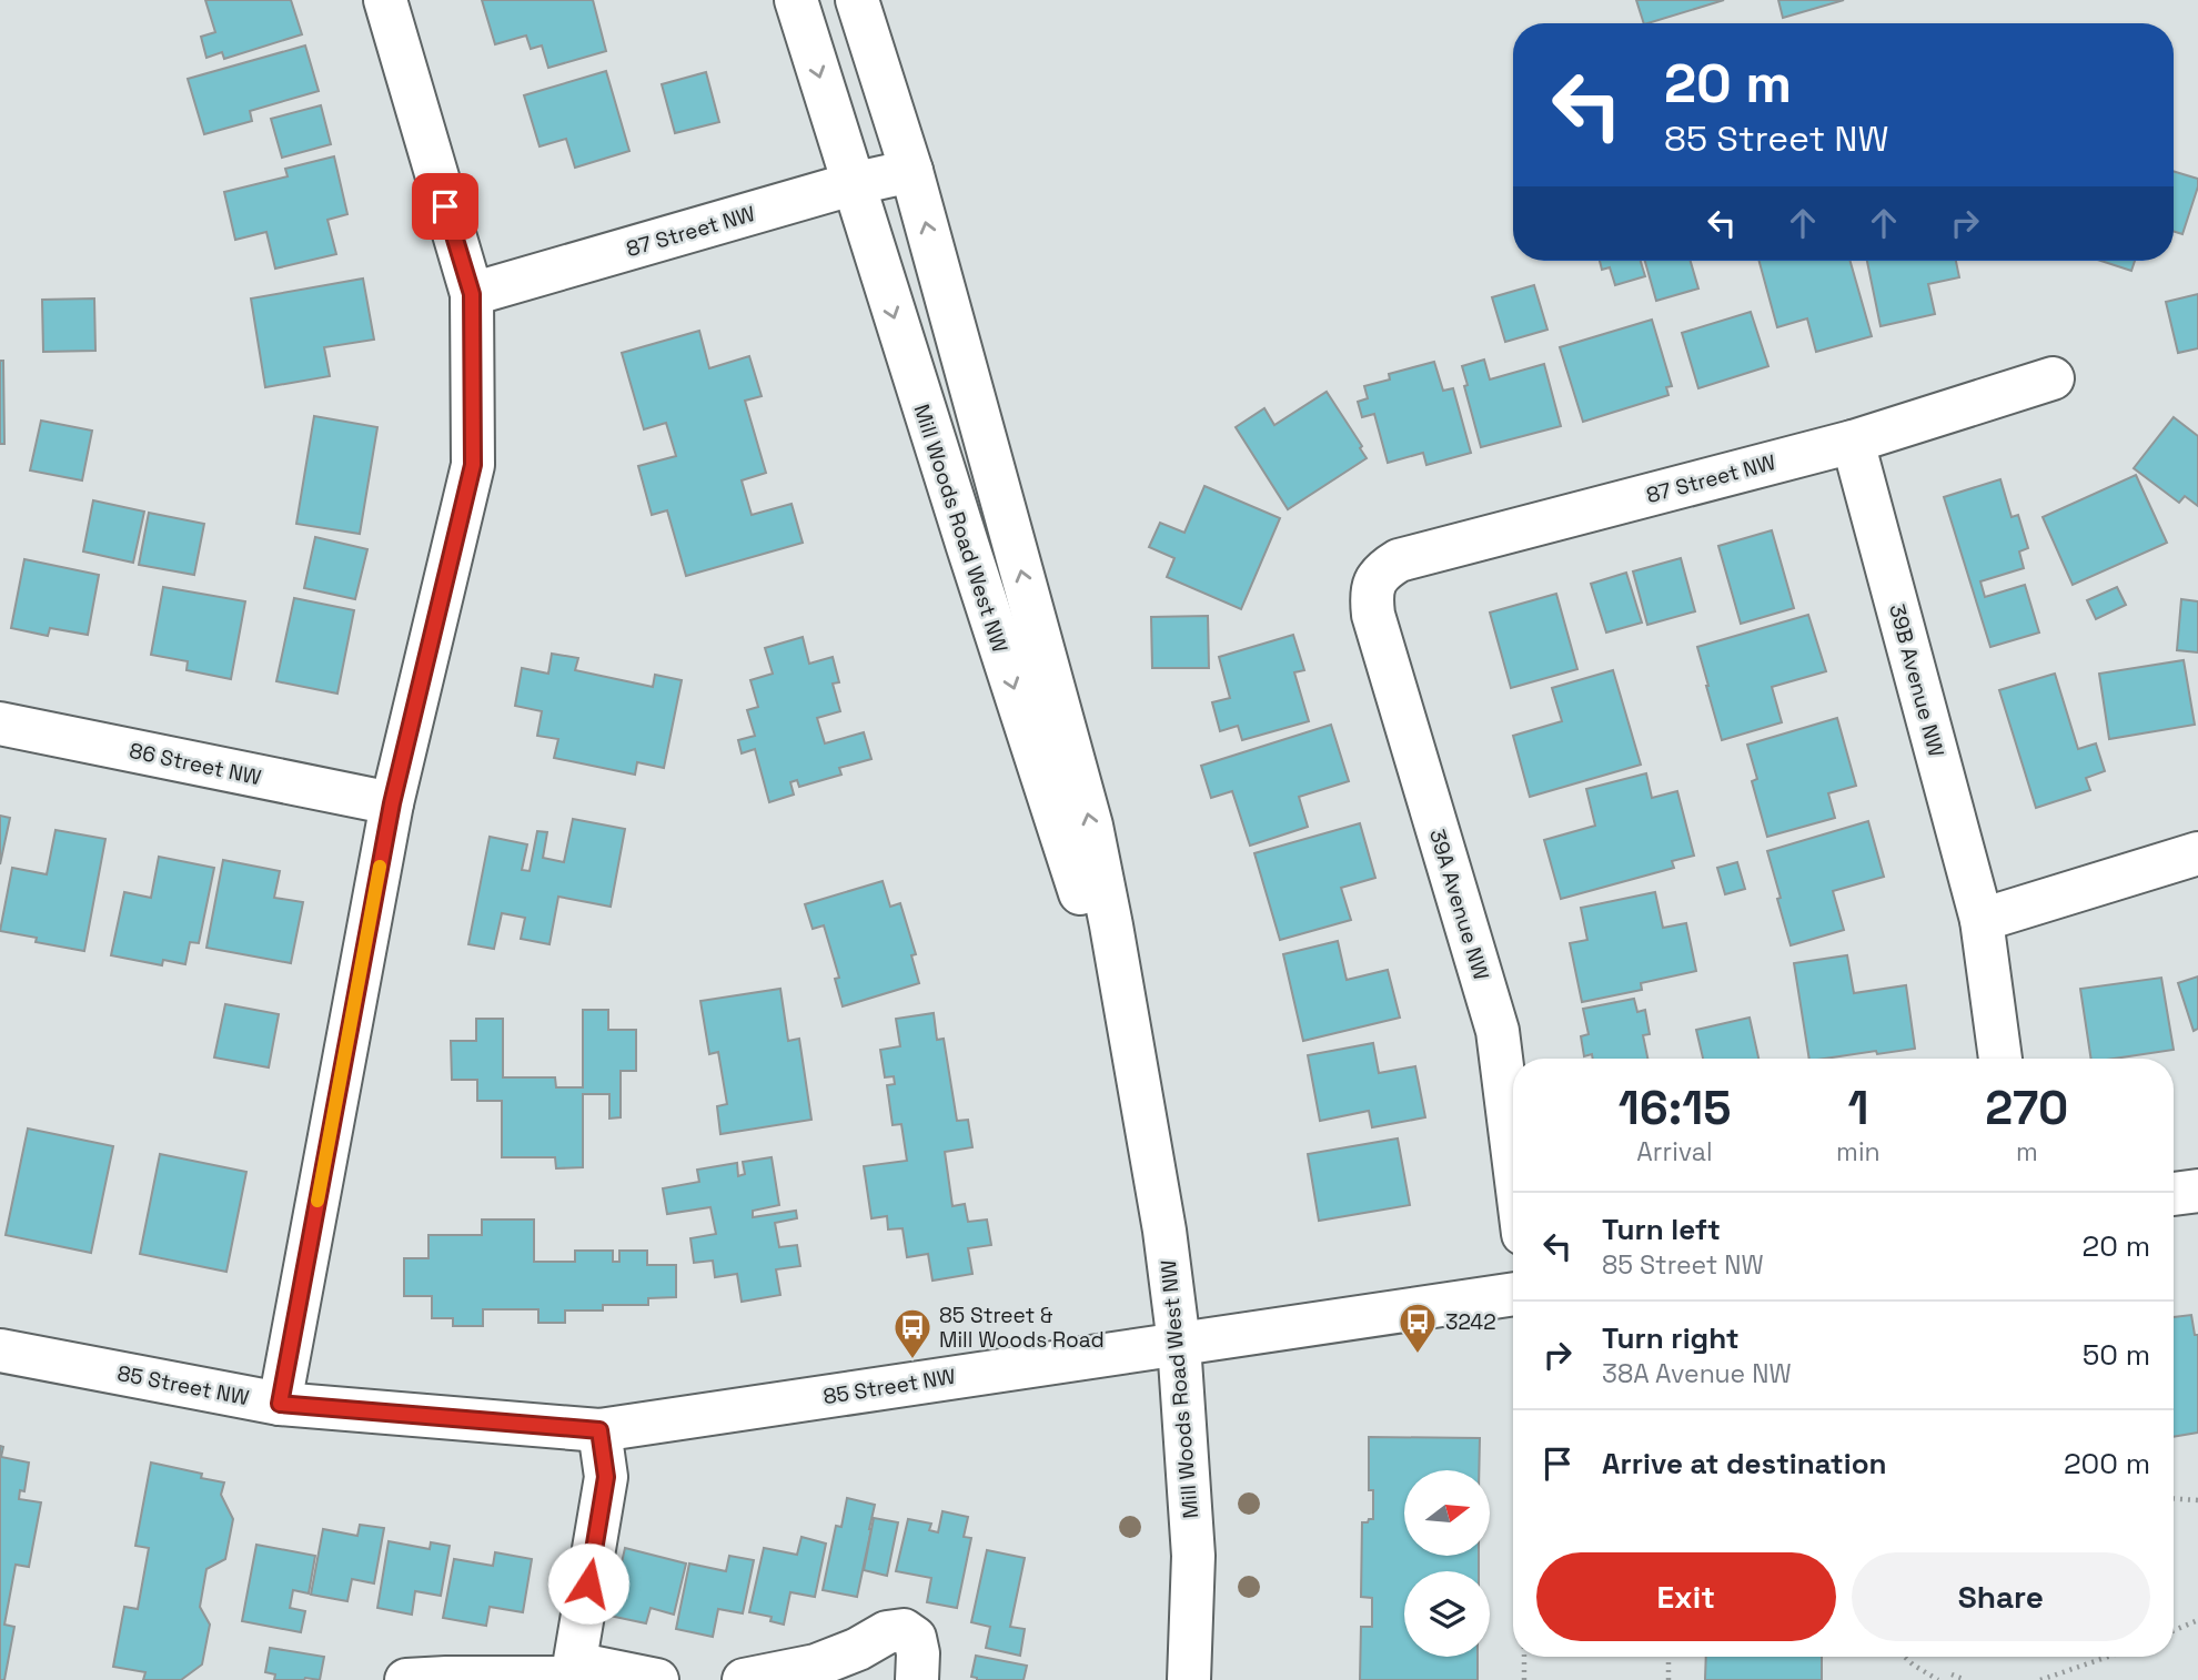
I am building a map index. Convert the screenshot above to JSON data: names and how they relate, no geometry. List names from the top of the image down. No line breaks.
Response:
{"streets":{"street":["87 Street NW","Mill Woods Road West NW","39B Avenue NW","86 Street NW","39A Avenue NW","85 Street NW"]},"crossings":[["87 Street NW","Mill Woods Road West NW"],["87 Street NW","39B Avenue NW"],["87 Street NW","39A Avenue NW"],["Mill Woods Road West NW","85 Street NW"]],"places":{"bus stop":["3242","85 Street & Mill Woods Road"]},"north":"right","page":{"turn":["20 m","85 Street NW"],"eta":["16:15","Arrival","1","min","270","m"],"list":[{"name":"Turn left","note":"85 Street NW","value":"20 m"},{"name":"Turn right","note":"38A Avenue NW","value":"50 m"},{"name":"Arrive at destination","value":"200 m"}],"buttons":["Exit","Share"]}}
